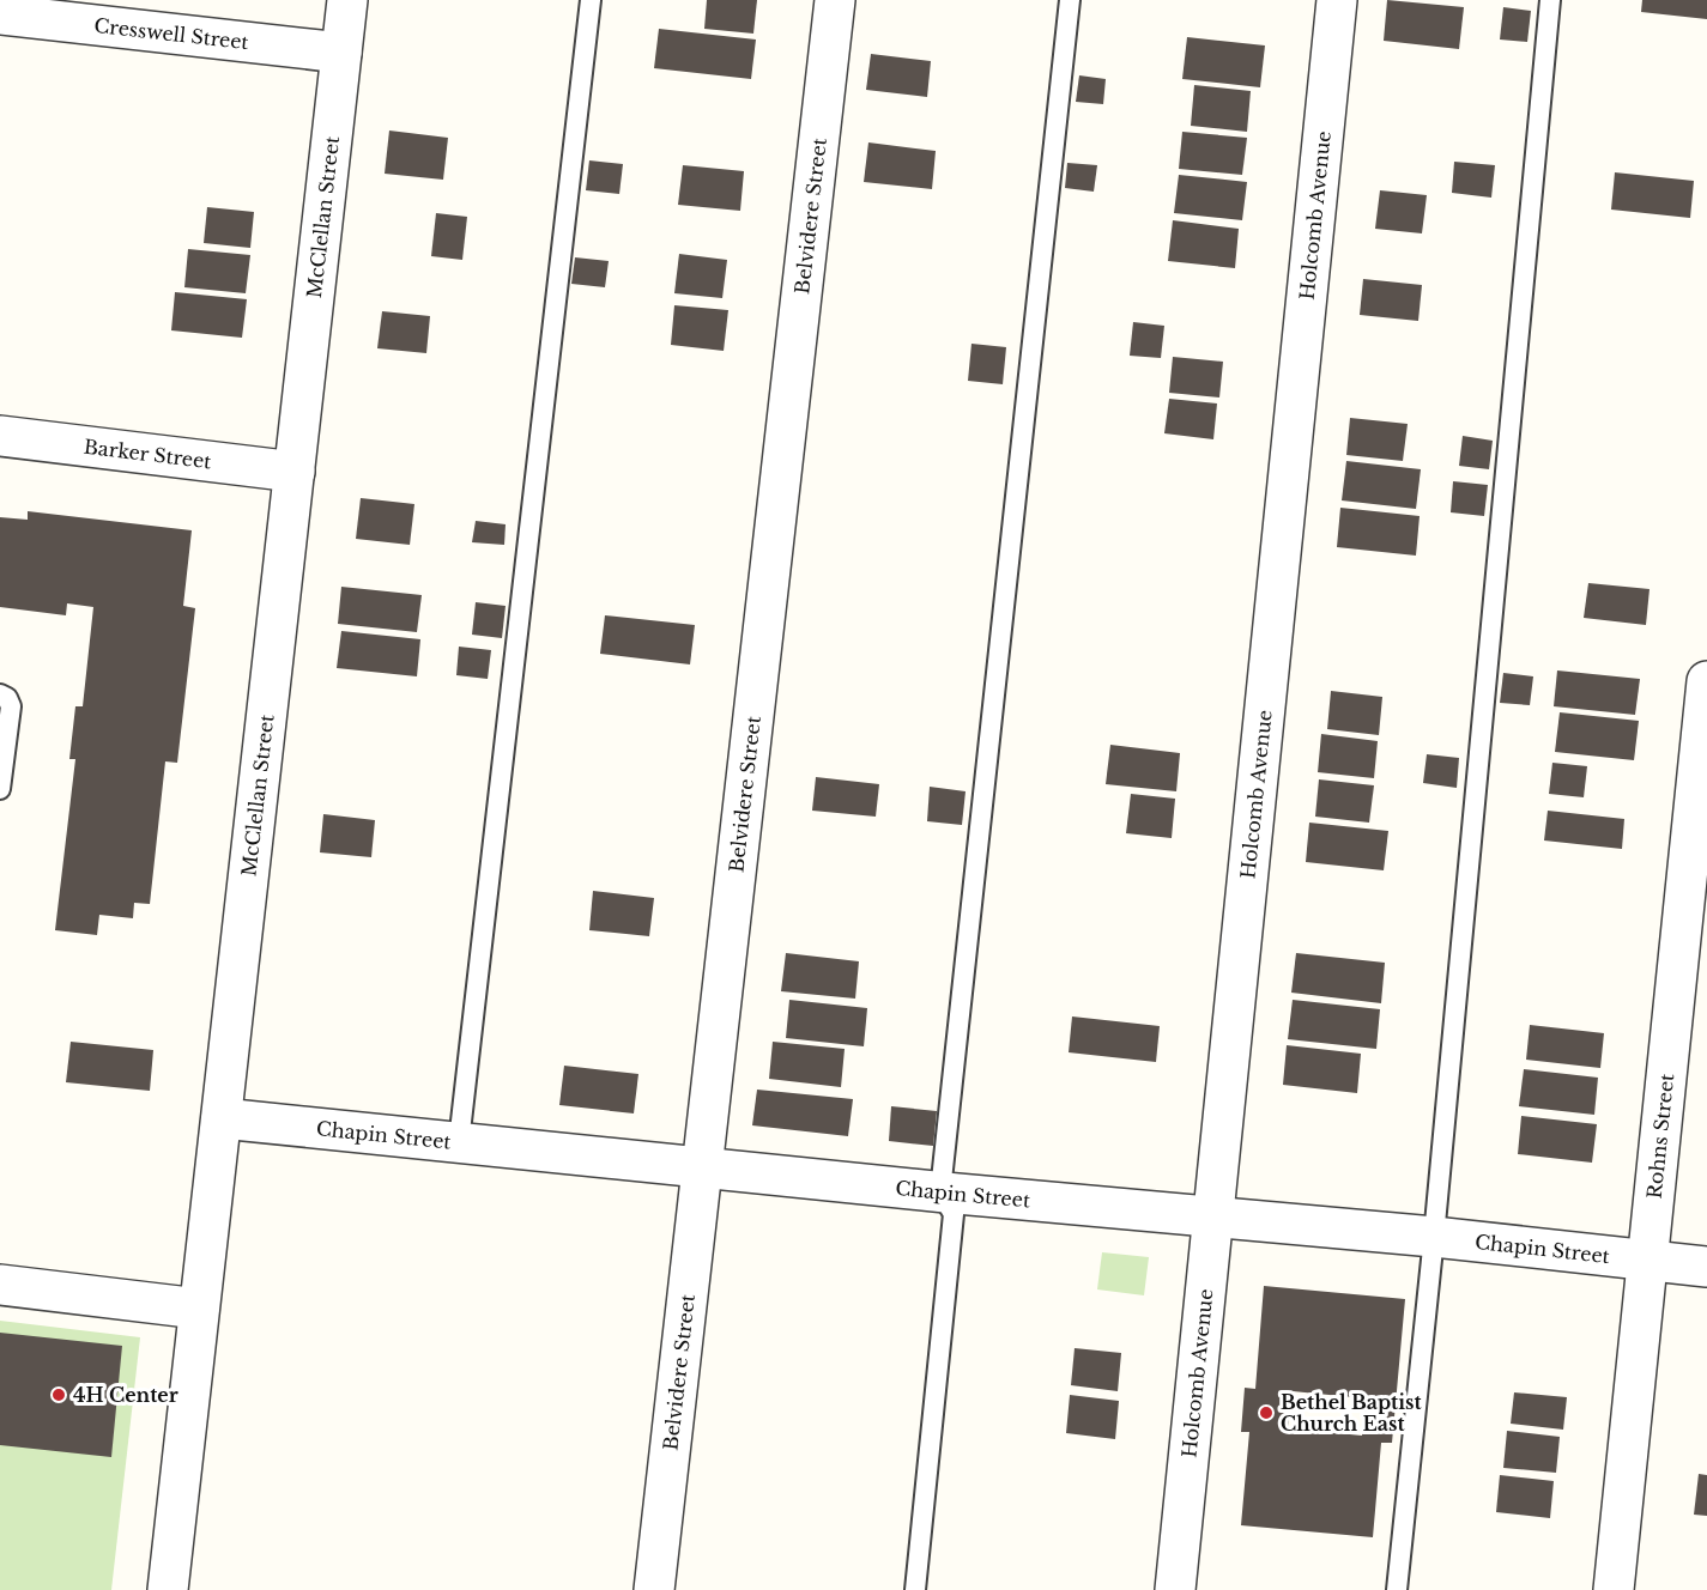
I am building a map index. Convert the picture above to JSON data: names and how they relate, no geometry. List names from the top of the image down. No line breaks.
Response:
{"streets":{"street":["Cresswell Street","Holcomb Avenue","McClellan Street","Belvidere Street","Barker Street","Chapin Street","Rohns Street"]},"crossings":[["Cresswell Street","McClellan Street"],["Holcomb Avenue","Chapin Street"],["McClellan Street","Barker Street"],["McClellan Street","Chapin Street"],["Belvidere Street","Chapin Street"],["Chapin Street","Rohns Street"]],"places":["4H Center","Bethel Baptist Church East"]}
